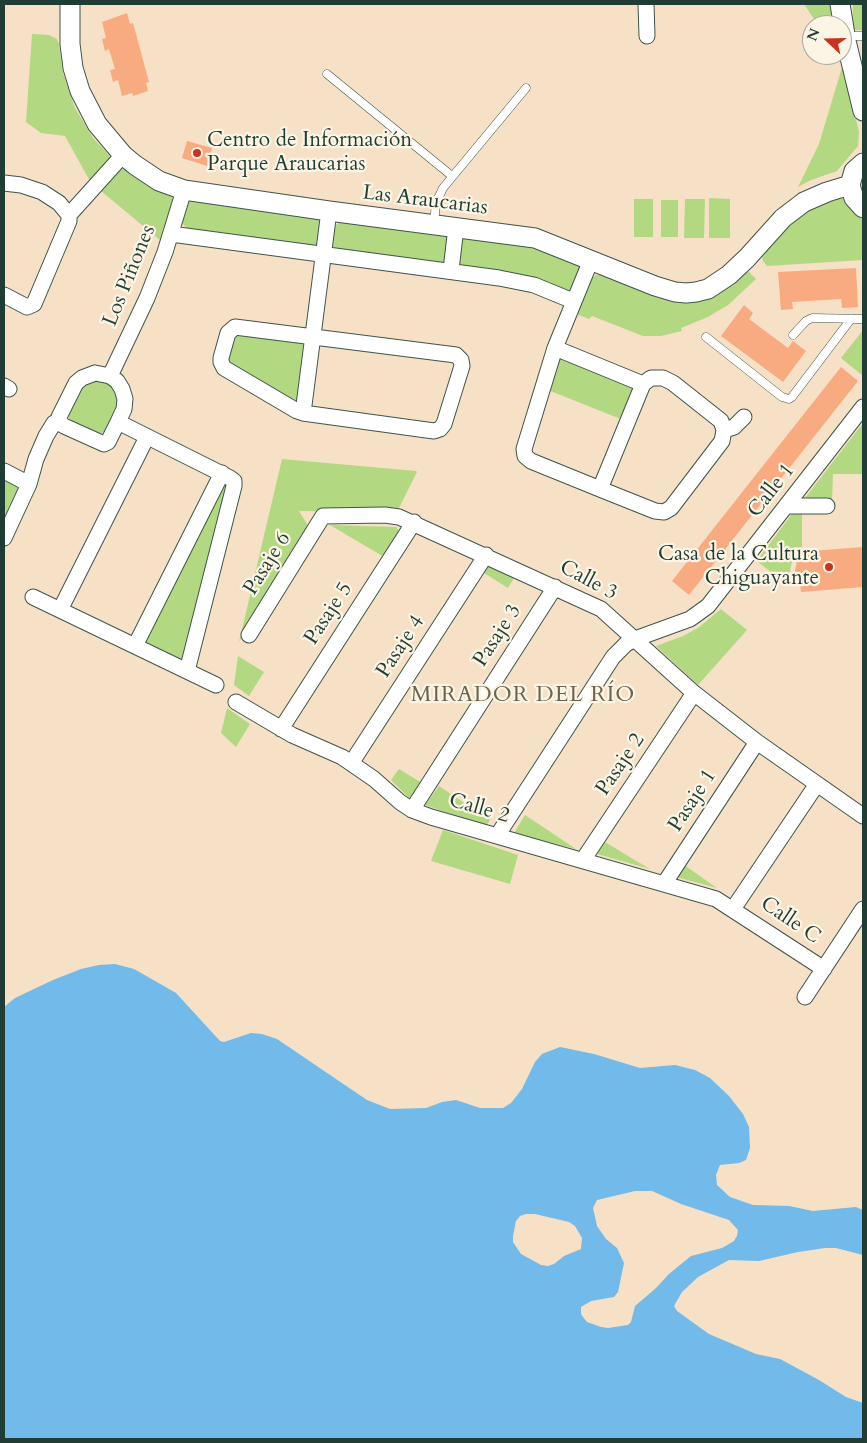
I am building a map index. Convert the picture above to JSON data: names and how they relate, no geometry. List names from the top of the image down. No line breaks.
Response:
{"streets":{"street":["Las Araucarias","Los Piñones","Calle 1","Pasaje 6","Calle 3","Pasaje 5","Pasaje 3","Pasaje 4","Pasaje 2","Pasaje 1","Calle 2","Calle C"]},"crossings":[["Las Araucarias","Los Piñones"],["Calle 1","Calle 3"],["Calle 1","Calle 2"],["Pasaje 6","Calle 3"],["Calle 3","Pasaje 5"],["Calle 3","Pasaje 3"],["Calle 3","Pasaje 4"],["Calle 3","Pasaje 2"],["Calle 3","Pasaje 1"],["Pasaje 5","Calle 2"],["Pasaje 3","Calle 2"],["Pasaje 4","Calle 2"],["Pasaje 2","Calle 2"],["Pasaje 1","Calle 2"],["Calle 2","Calle C"]],"districts":["MIRADOR DEL RÍO"],"places":["Centro de Información Parque Araucarias","Casa de la Cultura Chiguayante"],"north":"left"}
